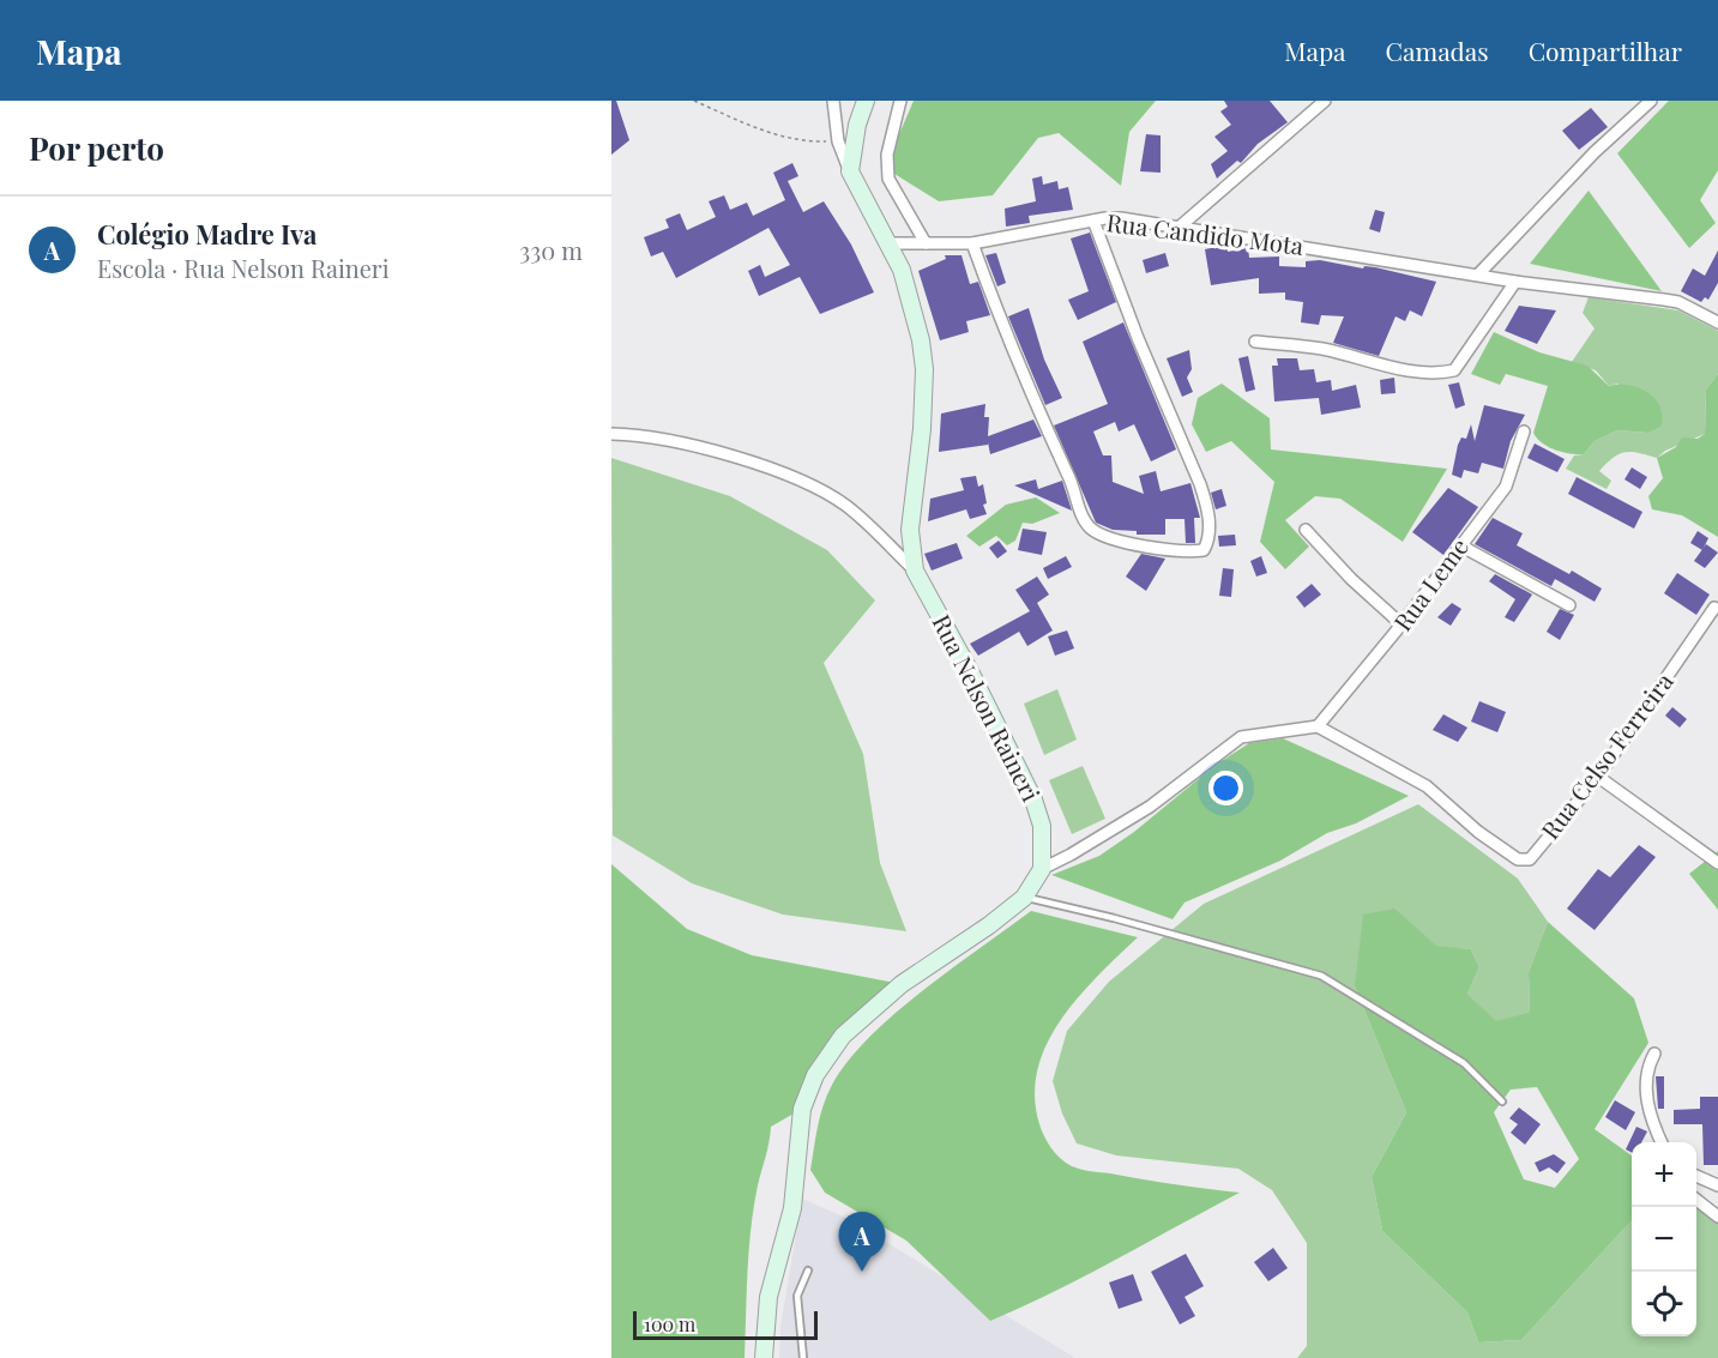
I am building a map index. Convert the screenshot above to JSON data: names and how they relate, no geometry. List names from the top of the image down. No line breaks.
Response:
{"streets":{"main road":["Rua Nelson Raineri"],"street":["Rua Candido Mota","Rua Leme","Rua Celso Ferreira"]},"crossings":[["Rua Candido Mota","Rua Nelson Raineri"],["Rua Leme","Rua Celso Ferreira"]],"scale_bar":"100 m","page":{"header":"Mapa","nav":["Mapa","Camadas","Compartilhar"],"heading":"Por perto","list":[{"mark":"A","name":"Colégio Madre Iva","note":"Escola · Rua Nelson Raineri","value":"330 m"}],"map_buttons":["+","−"],"pins":"A","scale":"100 m"}}
